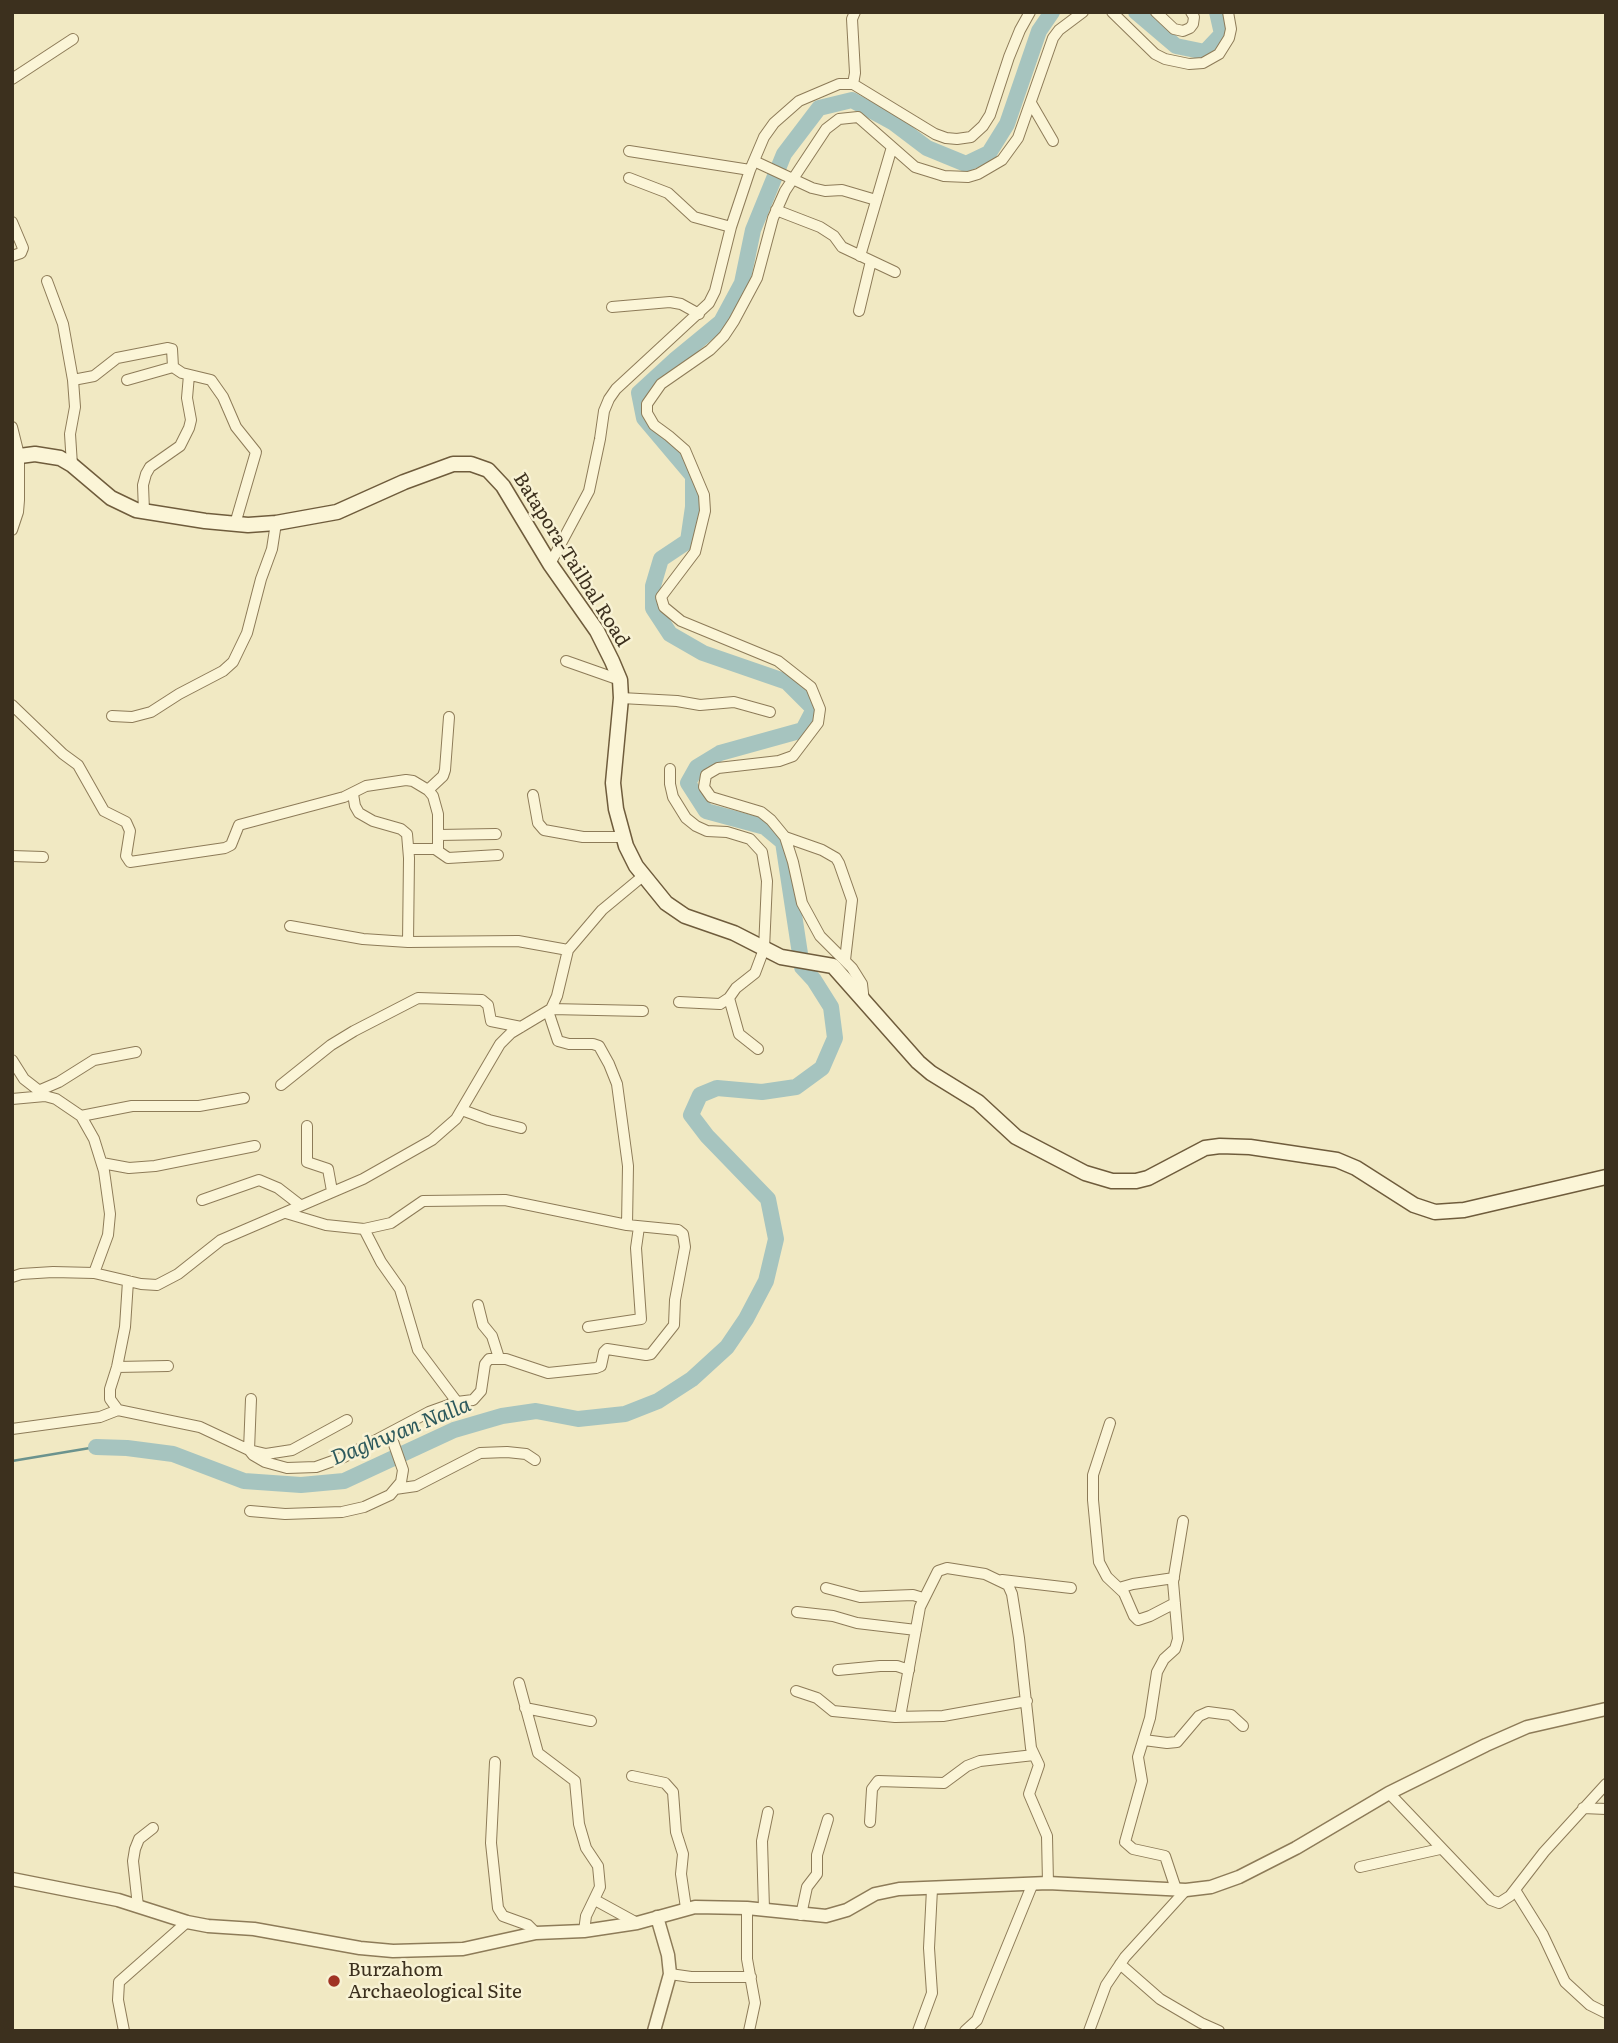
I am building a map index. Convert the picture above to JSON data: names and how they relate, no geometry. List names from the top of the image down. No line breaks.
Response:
{"streets":{"main road":["Batapora-Tailbal Road"]},"water":["Daghwan Nalla"],"places":["Burzahom Archaeological Site"]}
